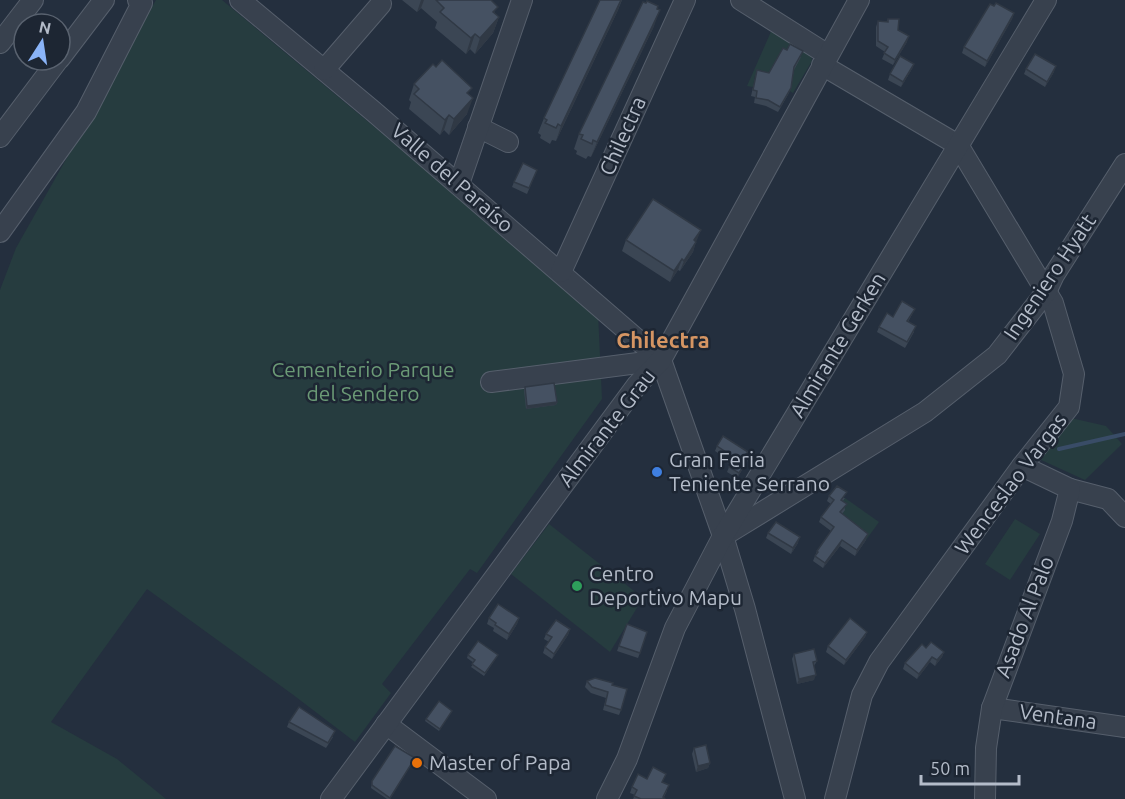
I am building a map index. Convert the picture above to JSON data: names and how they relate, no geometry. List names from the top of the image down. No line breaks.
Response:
{"streets":{"street":["Chilectra","Valle del Paraíso","Ingeniero Hyatt","Almirante Gerken","Almirante Grau","Wenceslao Vargas","Asado Al Palo","Ventana"]},"crossings":[["Chilectra","Valle del Paraíso"],["Valle del Paraíso","Almirante Grau"],["Ingeniero Hyatt","Almirante Gerken"],["Ingeniero Hyatt","Wenceslao Vargas"],["Almirante Gerken","Wenceslao Vargas"],["Almirante Grau","Wenceslao Vargas"],["Asado Al Palo","Ventana"]],"districts":["Chilectra"],"parks":["Cementerio Parque del Sendero"],"places":["Gran Feria Teniente Serrano","Centro Deportivo Mapu","Master of Papa"],"scale_bar":"50 m","north":"top"}
